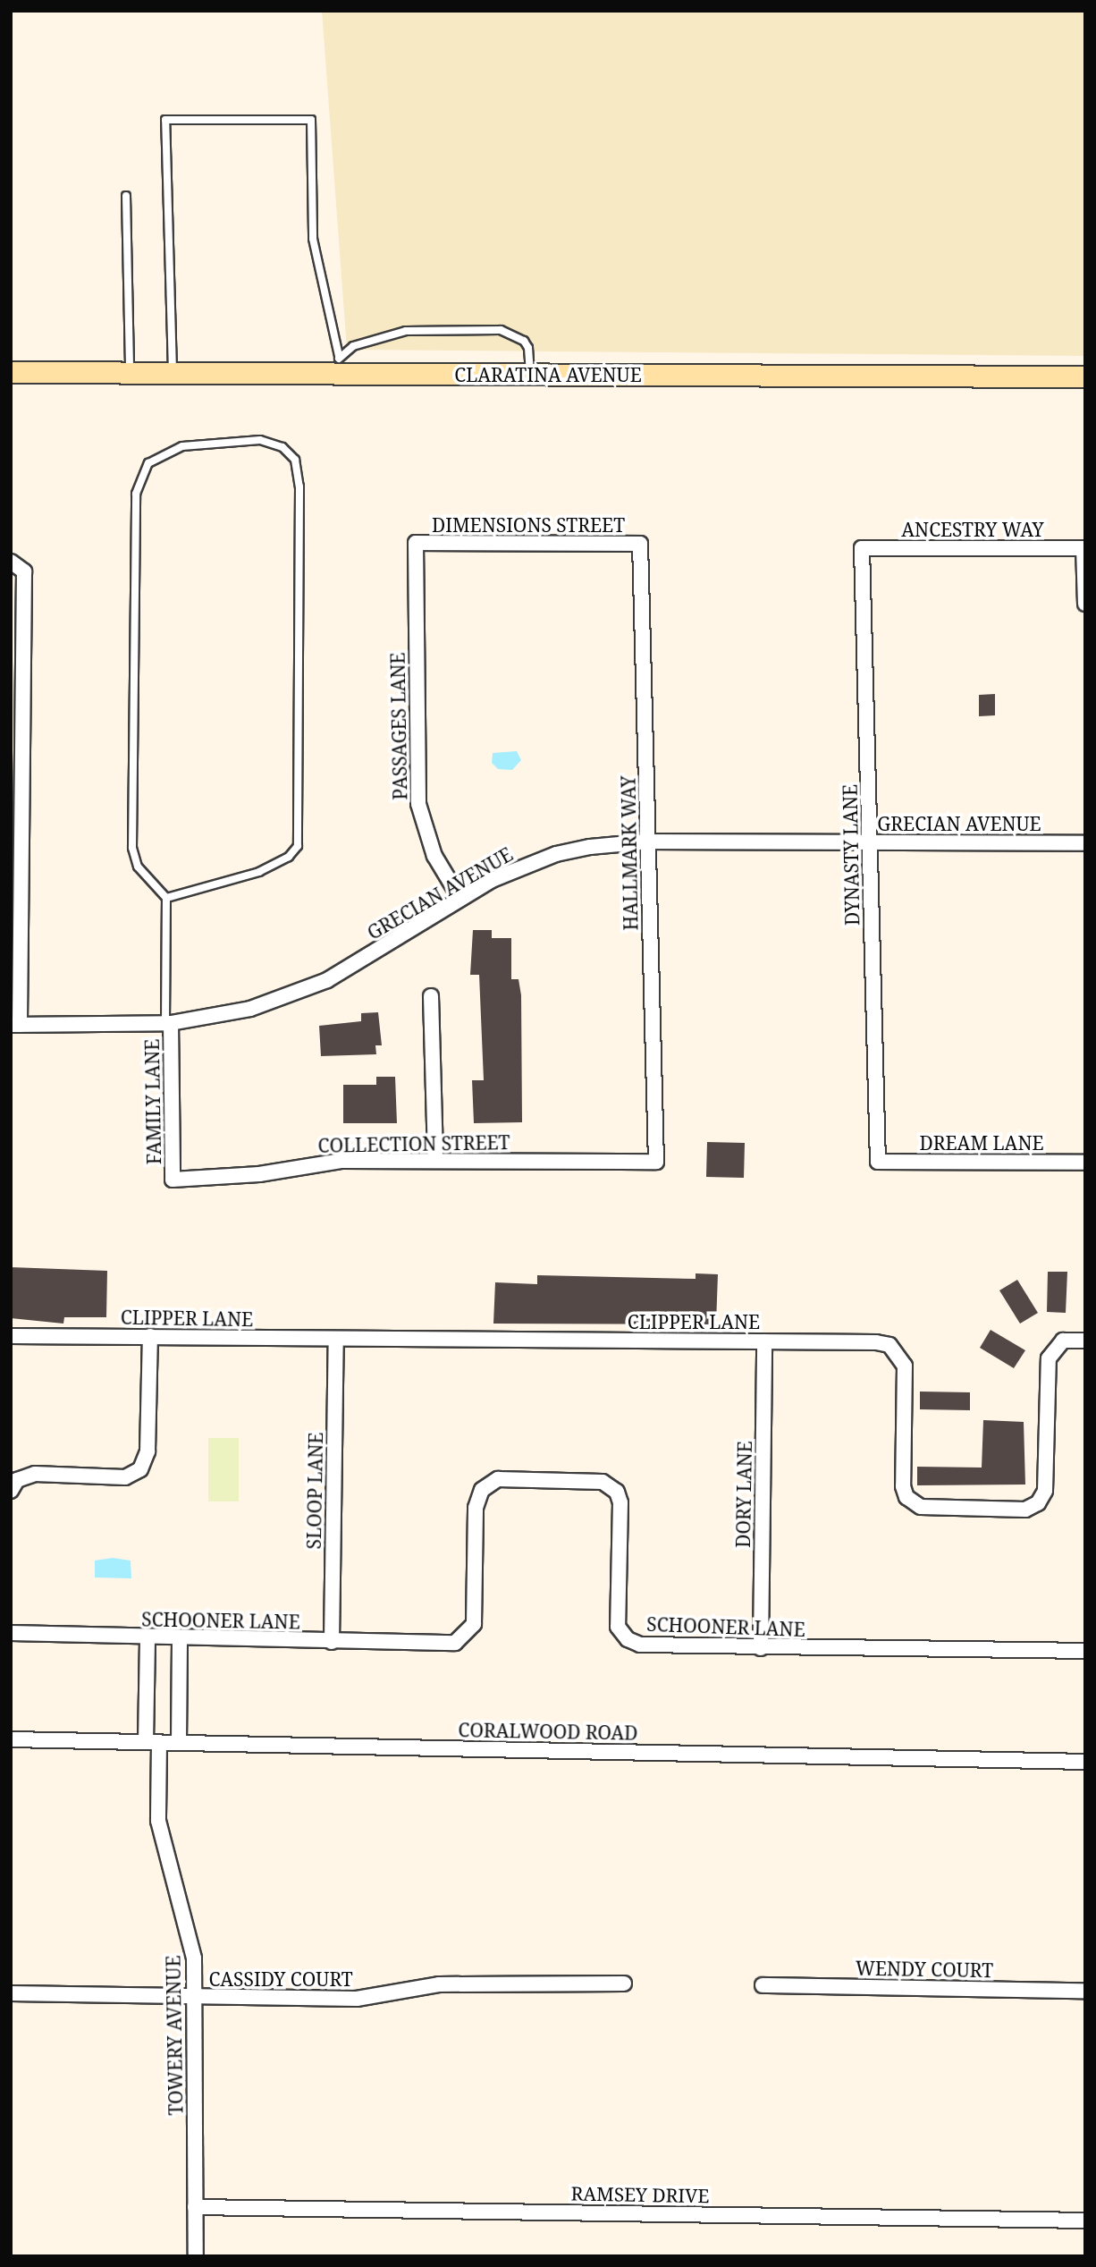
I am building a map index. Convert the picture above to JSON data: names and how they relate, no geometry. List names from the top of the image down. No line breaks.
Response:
{"streets":{"main road":["CLARATINA AVENUE"],"street":["DIMENSIONS STREET","ANCESTRY WAY","PASSAGES LANE","GRECIAN AVENUE","HALLMARK WAY","DYNASTY LANE","FAMILY LANE","DREAM LANE","COLLECTION STREET","CLIPPER LANE","SLOOP LANE","DORY LANE","SCHOONER LANE","CORALWOOD ROAD","WENDY COURT","CASSIDY COURT","TOWERY AVENUE","RAMSEY DRIVE"]},"crossings":[["DIMENSIONS STREET","PASSAGES LANE"],["DIMENSIONS STREET","HALLMARK WAY"],["ANCESTRY WAY","DYNASTY LANE"],["PASSAGES LANE","GRECIAN AVENUE"],["GRECIAN AVENUE","HALLMARK WAY"],["GRECIAN AVENUE","DYNASTY LANE"],["GRECIAN AVENUE","FAMILY LANE"],["HALLMARK WAY","COLLECTION STREET"],["DYNASTY LANE","DREAM LANE"],["FAMILY LANE","COLLECTION STREET"],["CLIPPER LANE","SLOOP LANE"],["CLIPPER LANE","DORY LANE"],["SLOOP LANE","SCHOONER LANE"],["DORY LANE","SCHOONER LANE"],["SCHOONER LANE","TOWERY AVENUE"],["CORALWOOD ROAD","TOWERY AVENUE"],["CASSIDY COURT","TOWERY AVENUE"],["TOWERY AVENUE","RAMSEY DRIVE"]]}
